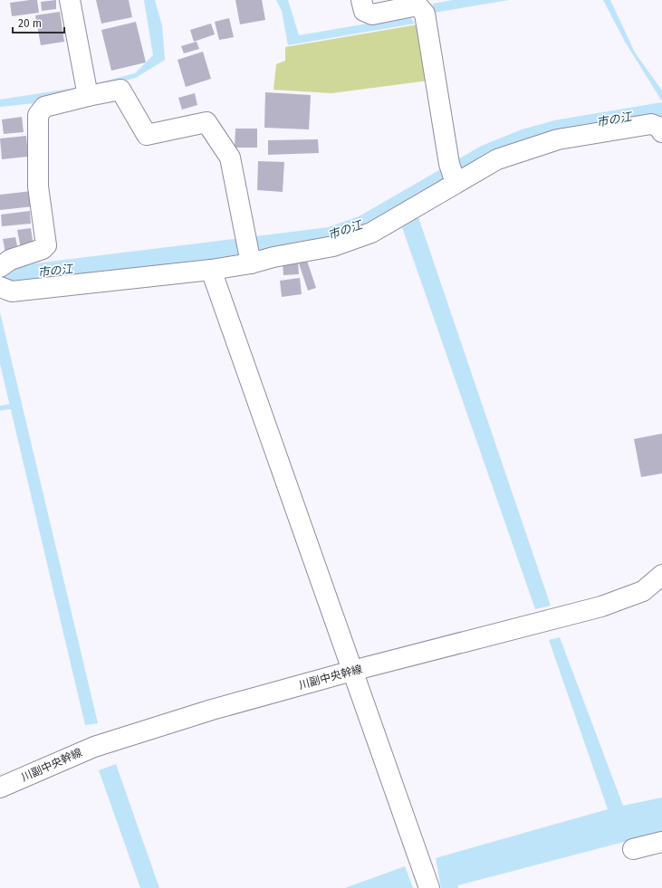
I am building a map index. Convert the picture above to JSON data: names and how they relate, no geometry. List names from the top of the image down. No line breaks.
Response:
{"streets":{"street":["川副中央幹線"]},"water":["市の江"],"scale_bar":"20 m"}
